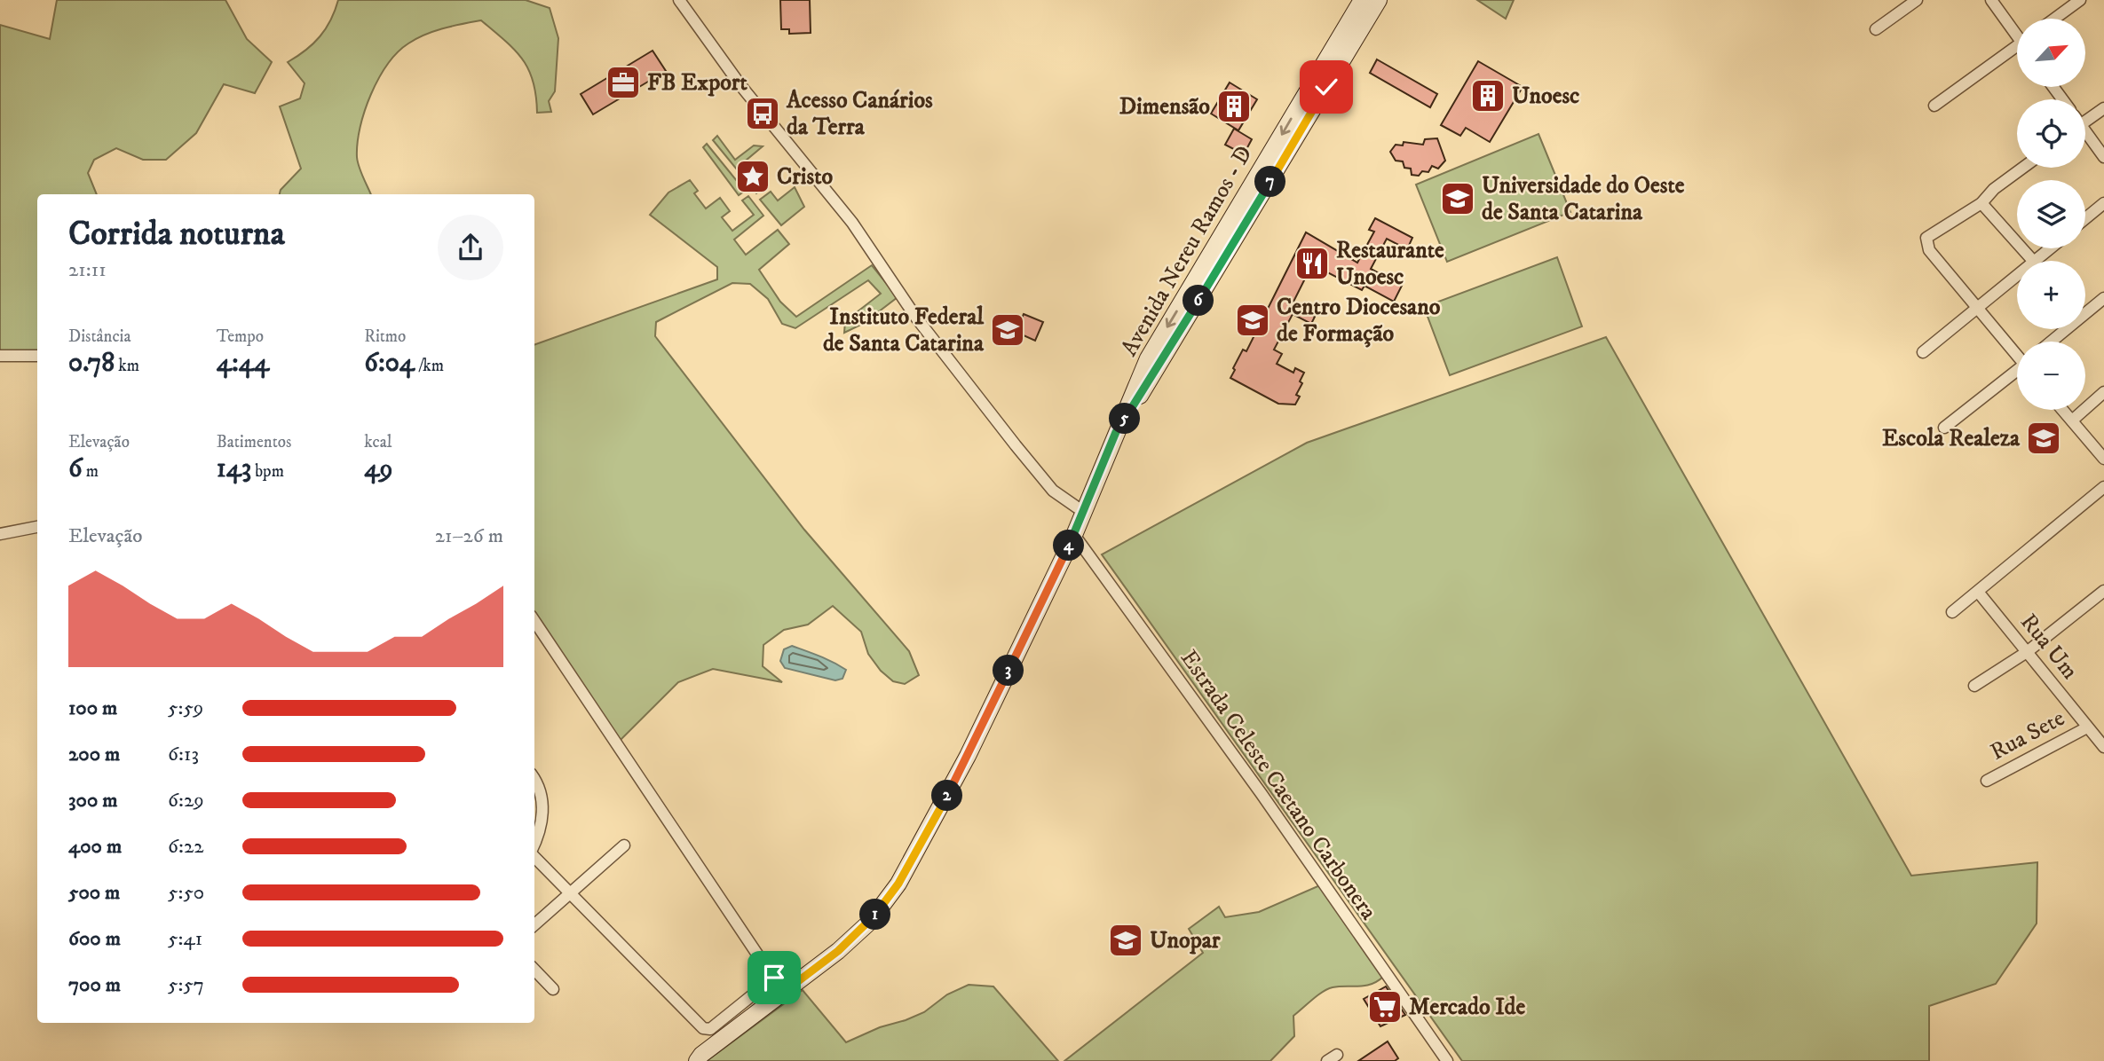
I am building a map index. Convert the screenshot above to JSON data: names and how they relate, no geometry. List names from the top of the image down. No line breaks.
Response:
{"streets":{"street":["Avenida Nereu Ramos - D","Rua Um","Rua Sete","Estrada Celeste Caetano Carbonera"]},"crossings":[["Avenida Nereu Ramos - D","Estrada Celeste Caetano Carbonera"],["Rua Um","Rua Sete"]],"places":{"office":["FB Export"],"building":["Unoesc","Dimensão"],"bus stop":["Acesso Canários da Terra"],"place":["Cristo"],"school or university":["Universidade do Oeste de Santa Catarina","Centro Diocesano de Formação","Instituto Federal de Santa Catarina","Escola Realeza","Unopar"],"restaurant":["Restaurante Unoesc"],"supermarket":["Mercado Ide"]},"north":"top right","page":{"map_buttons":["+","−"],"pins":["7","6","5","4","3","2","1"],"heading":["Corrida noturna","21:11"],"stats":[["Distância","0.78 km"],["Tempo","4:44"],["Ritmo","6:04 /km"],["Elevação","6 m"],["Batimentos","143 bpm"],["kcal","49"]],"chart":["Elevação","21–26 m"],"list":[{"name":"100 m","note":"5:59"},{"name":"200 m","note":"6:13"},{"name":"300 m","note":"6:29"},{"name":"400 m","note":"6:22"},{"name":"500 m","note":"5:50"},{"name":"600 m","note":"5:41"},{"name":"700 m","note":"5:57"}]}}
